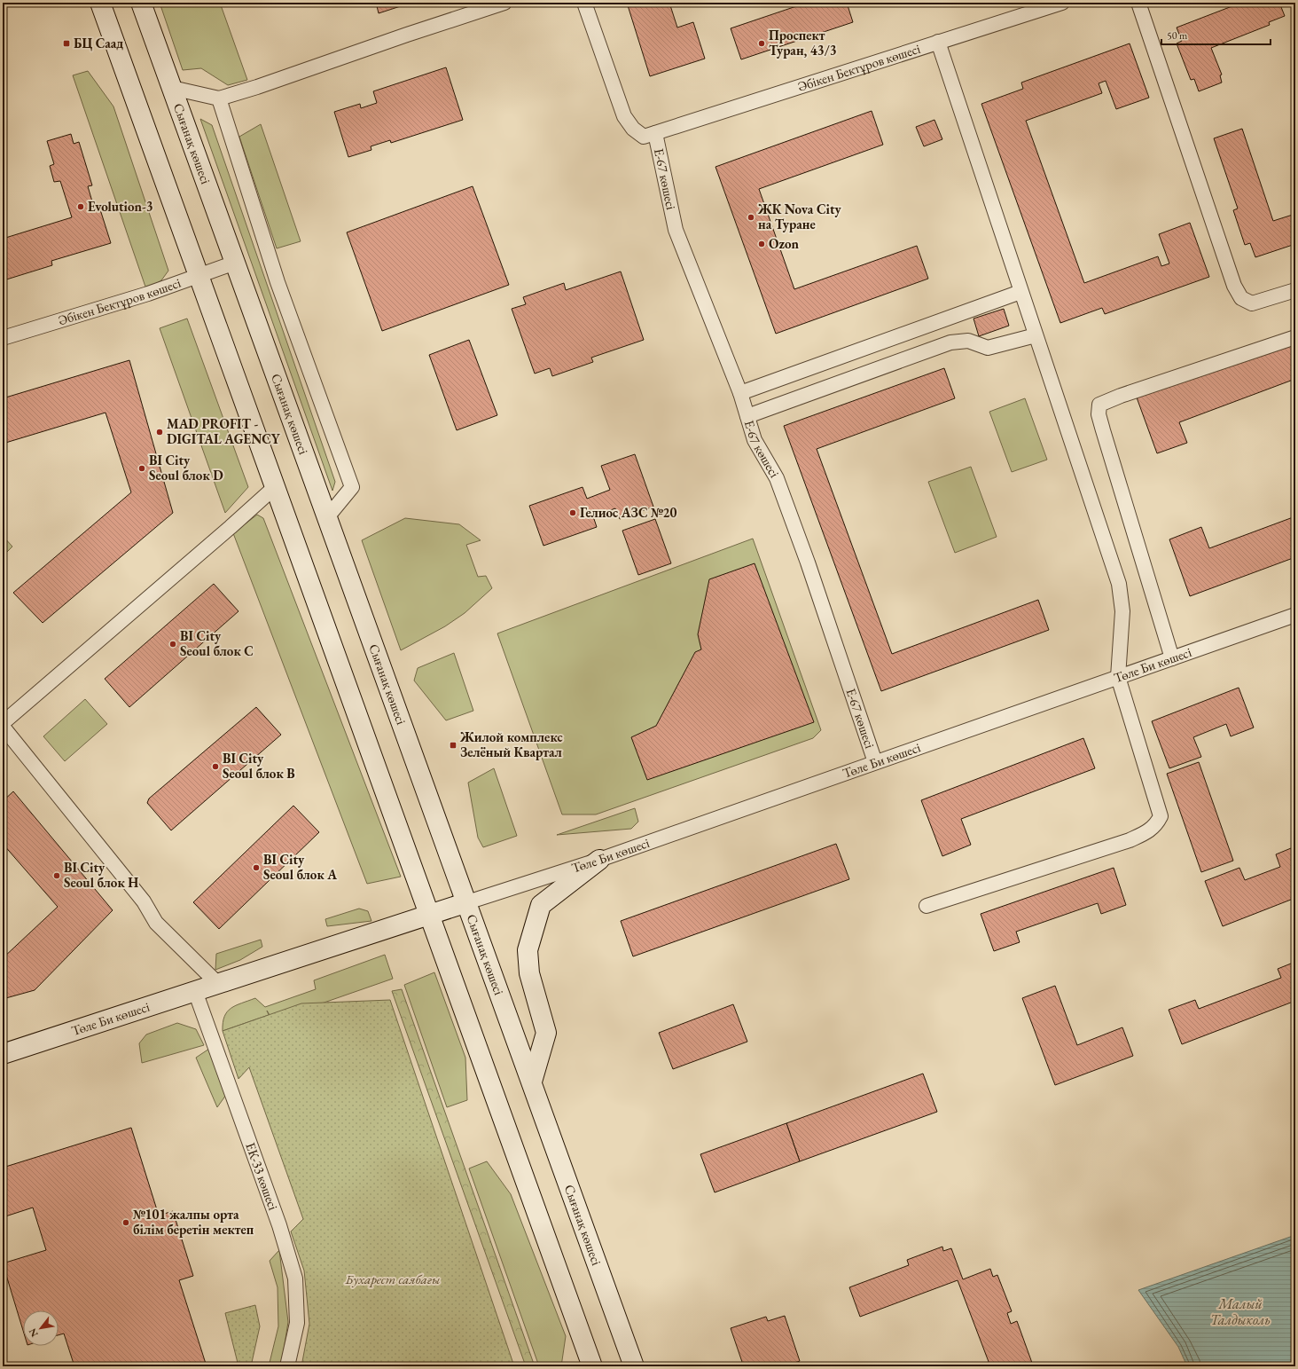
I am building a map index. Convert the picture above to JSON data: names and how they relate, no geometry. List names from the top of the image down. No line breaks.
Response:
{"streets":{"main road":["Сығанақ көшесі","Төле Би көшесі"],"street":["Әбікен Бектұров көшесі","Е-67 көшесі","ЕК-33 көшесі"]},"crossings":[["Әбікен Бектұров көшесі","Сығанақ көшесі"],["Әбікен Бектұров көшесі","Е-67 көшесі"],["Сығанақ көшесі","Төле Би көшесі"],["Е-67 көшесі","Төле Би көшесі"],["Төле Би көшесі","ЕК-33 көшесі"]],"water":["Малый Талдыколь"],"parks":["Бухарест саябағы"],"places":{"transit":["БЦ Саад","Жилой комплекс Зелёный Квартал"],"other":["Проспект Туран, 43/3","Evolution-3","ЖК Nova City на Туране","Ozon","MAD PROFIT - DIGITAL AGENCY","BI City Seoul блок D","Гелиос АЗС №20","BI City Seoul блок C","BI City Seoul блок B","BI City Seoul блок A","BI City Seoul блок H","№101 жалпы орта білім беретін мектеп"]},"scale_bar":"50 m","north":"bottom left"}
